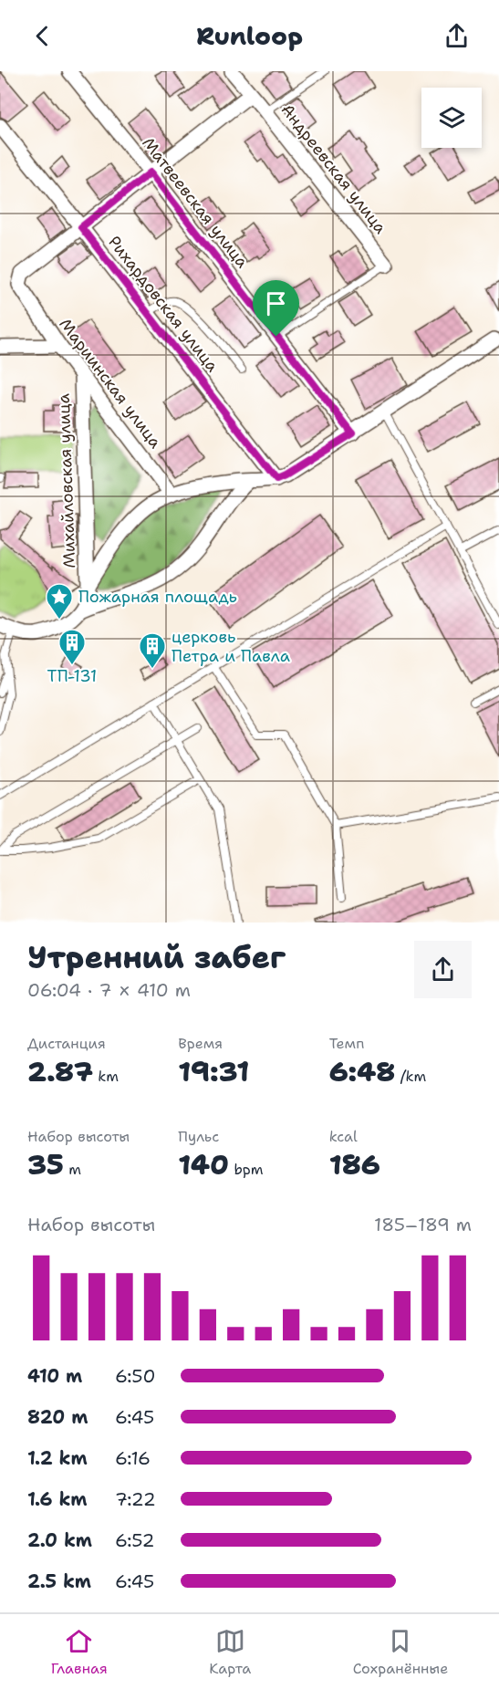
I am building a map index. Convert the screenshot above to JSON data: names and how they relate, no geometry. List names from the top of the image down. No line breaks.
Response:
{"streets":{"street":["Андреевская улица","Матвеевская улица","Рихардовская улица","Мариинская улица","Михайловская улица"]},"crossings":[["Рихардовская улица","Мариинская улица"],["Мариинская улица","Михайловская улица"]],"places":{"place":["Пожарная площадь"],"building":["ТП-131","церковь Петра и Павла"]},"page":{"header":"Runloop","heading":["Утренний забег","06:04 · 7 × 410 m"],"stats":[["Дистанция","2.87 km"],["Время","19:31"],["Темп","6:48 /km"],["Набор высоты","35 m"],["Пульс","140 bpm"],["kcal","186"]],"chart":["Набор высоты","185–189 m"],"list":[{"name":"410 m","note":"6:50"},{"name":"820 m","note":"6:45"},{"name":"1.2 km","note":"6:16"},{"name":"1.6 km","note":"7:22"},{"name":"2.0 km","note":"6:52"},{"name":"2.5 km","note":"6:45"}],"tabs":["Главная","Карта","Сохранённые"]}}
